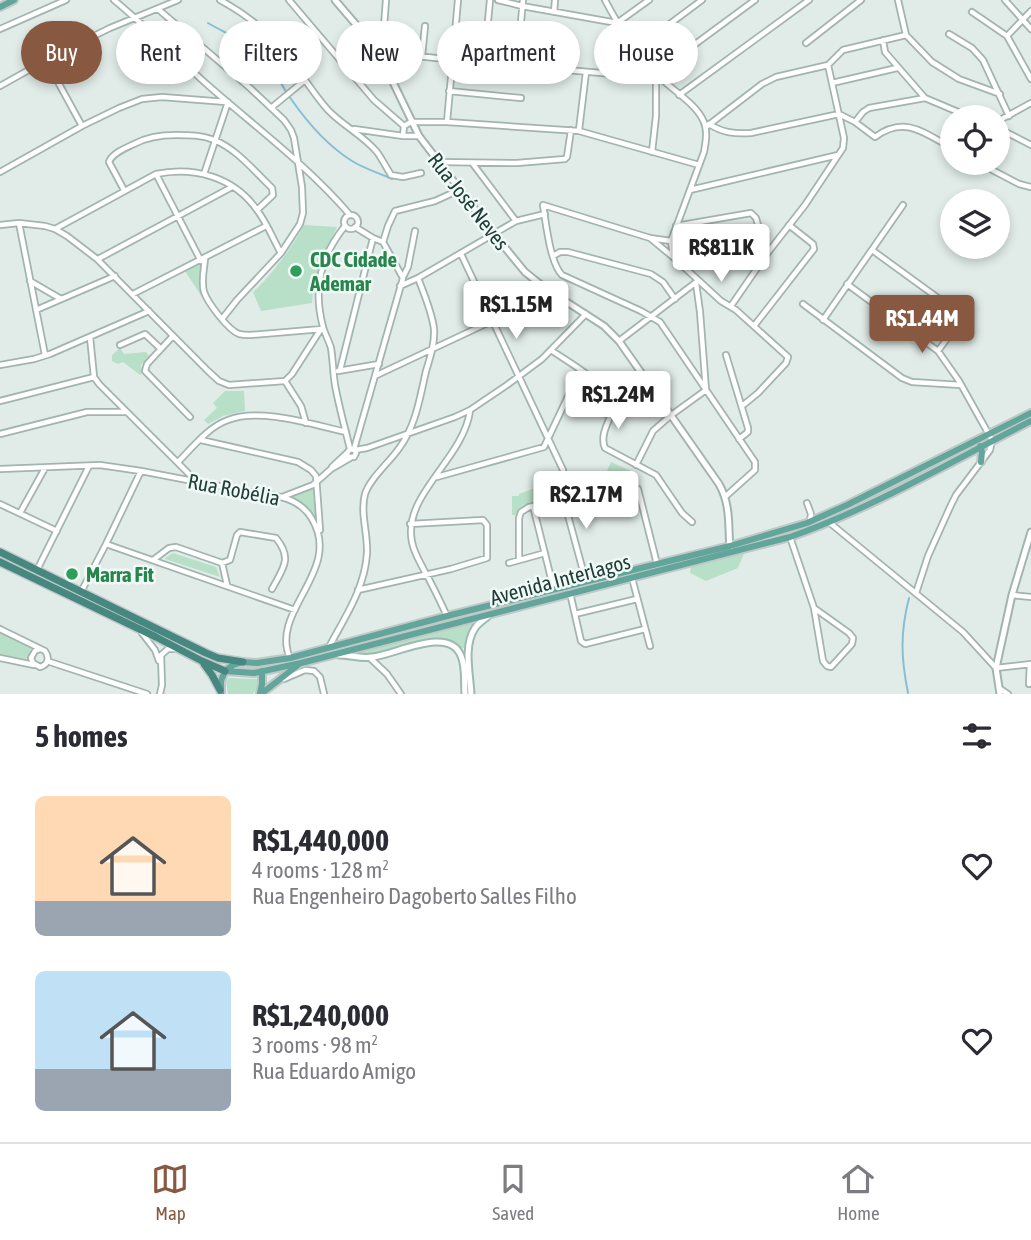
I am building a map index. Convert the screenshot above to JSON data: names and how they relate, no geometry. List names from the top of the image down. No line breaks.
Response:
{"streets":{"highway":["Avenida Interlagos"],"street":["Rua José Neves","Rua Robélia"]},"crossings":[["Rua José Neves","Avenida Interlagos"]],"places":["CDC Cidade Ademar","Marra Fit"],"page":{"chip":["Buy","Rent","Filters","New","Apartment","House"],"price":["R$811K","R$1.15M","R$1.44M","R$1.24M","R$2.17M"],"heading":"5 homes","list":[{"name":"R$1,440,000","note":"4 rooms · 128 m² · Rua Engenheiro Dagoberto Salles Filho"},{"name":"R$1,240,000","note":"3 rooms · 98 m² · Rua Eduardo Amigo"}],"tabs":["Map","Saved","Home"]}}
